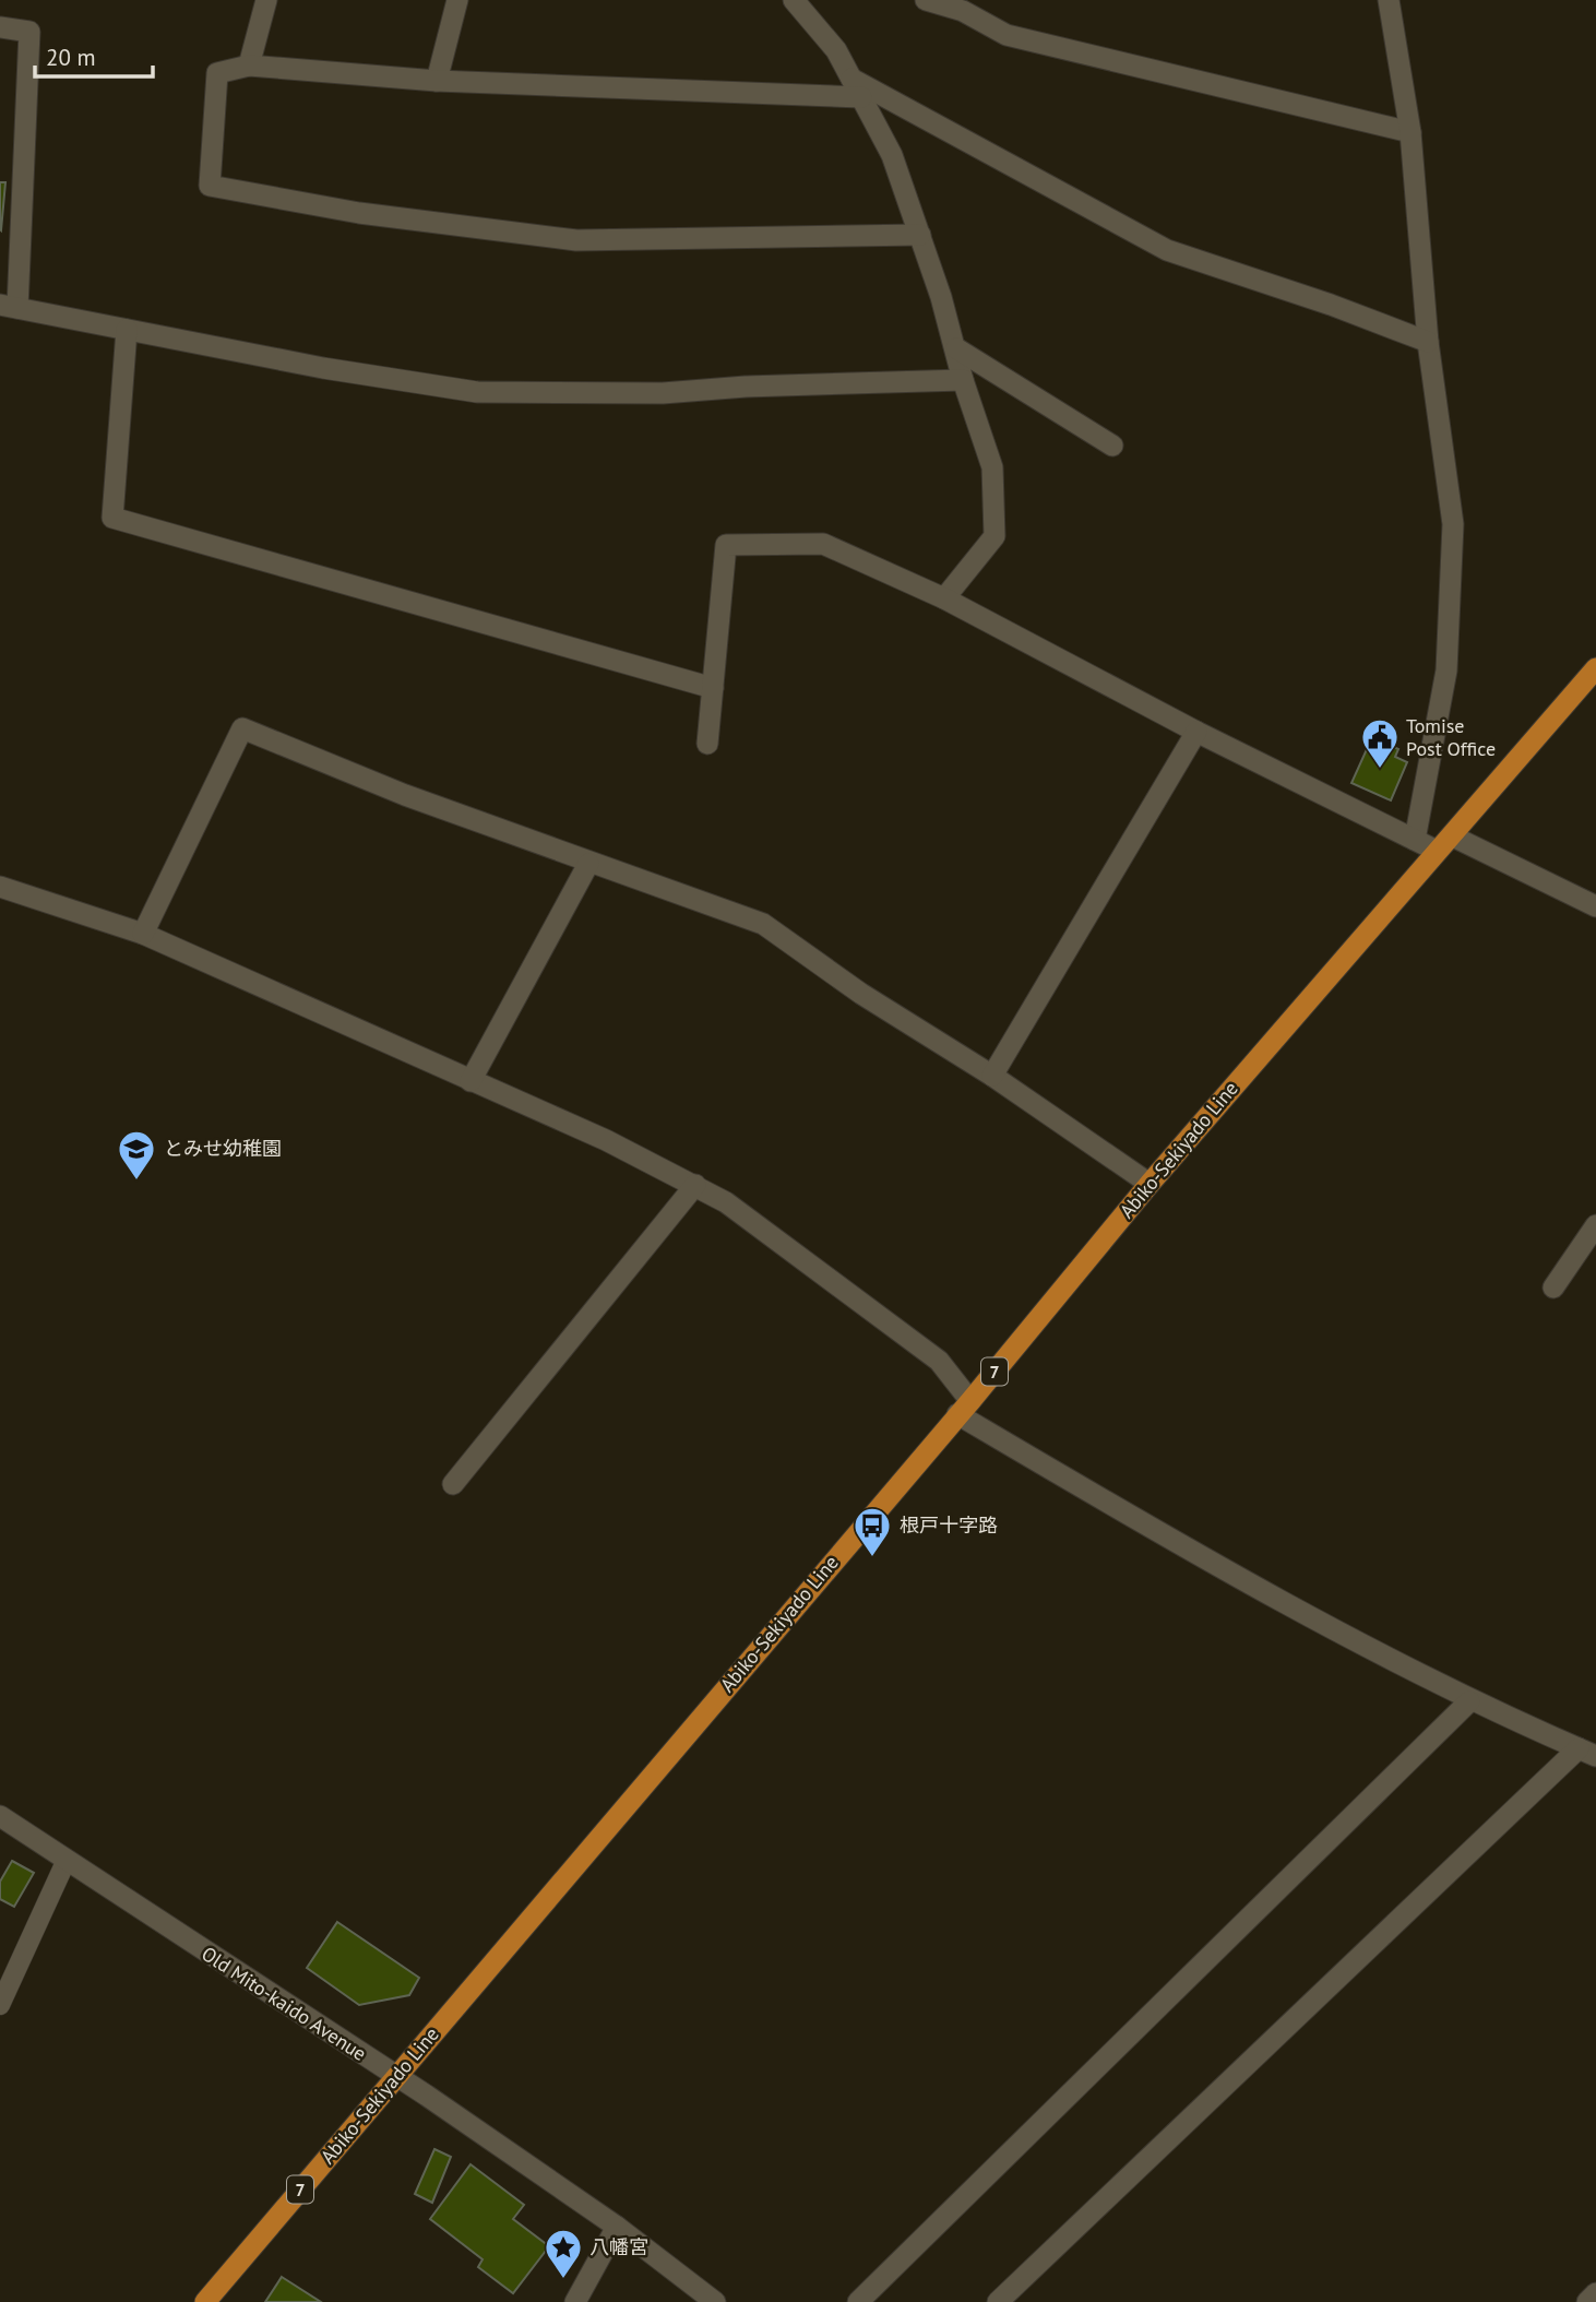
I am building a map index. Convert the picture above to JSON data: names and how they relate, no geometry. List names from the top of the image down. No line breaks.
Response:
{"streets":{"main road":["Abiko-Sekiyado Line","7"],"street":["Old Mito-kaido Avenue"]},"crossings":[["Abiko-Sekiyado Line","Old Mito-kaido Avenue"]],"places":{"public building":["Tomise Post Office"],"school or university":["とみせ幼稚園"],"bus stop":["根戸十字路"],"place":["八幡宮"]},"scale_bar":"20 m"}
